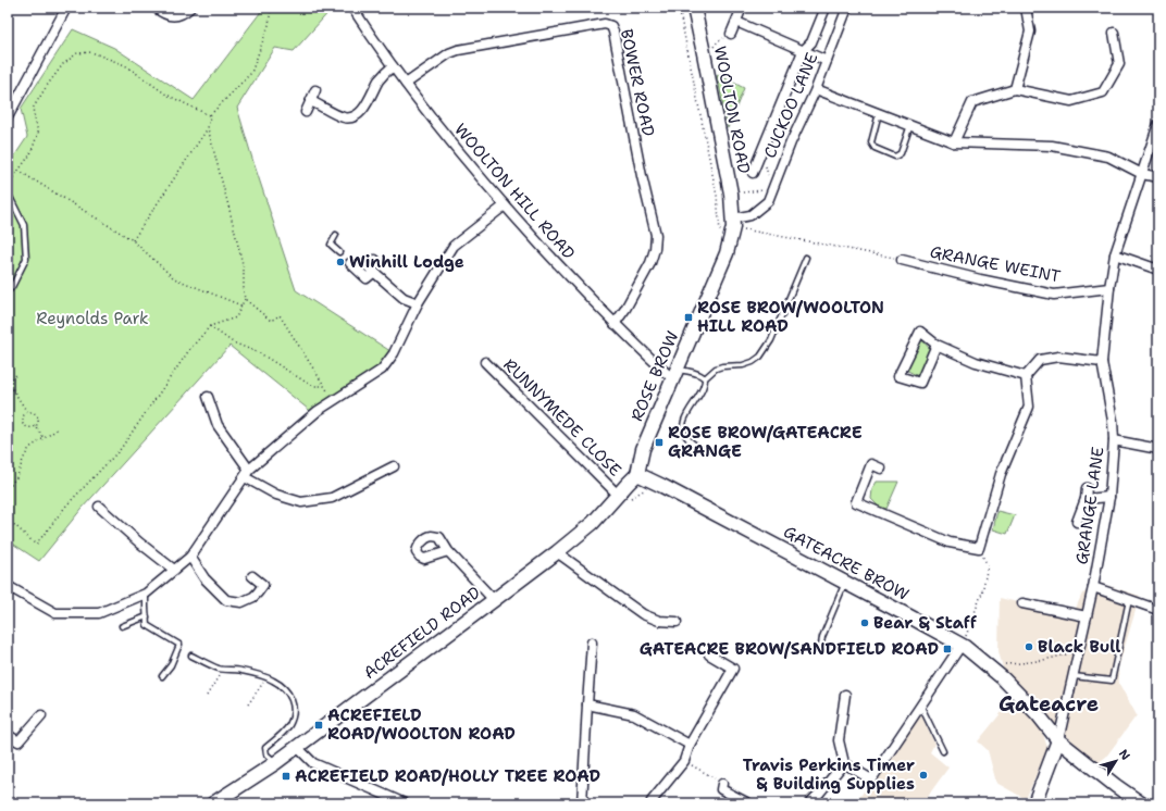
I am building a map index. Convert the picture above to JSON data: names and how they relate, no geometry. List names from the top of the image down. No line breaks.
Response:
{"streets":{"main road":["WOOLTON ROAD","ROSE BROW","GATEACRE BROW","ACREFIELD ROAD"],"street":["BOWER ROAD","CUCKOO LANE","WOOLTON HILL ROAD","GRANGE WEINT","RUNNYMEDE CLOSE","GRANGE LANE"]},"crossings":[["BOWER ROAD","WOOLTON HILL ROAD"],["CUCKOO LANE","WOOLTON ROAD"],["CUCKOO LANE","ROSE BROW"],["WOOLTON ROAD","ROSE BROW"],["WOOLTON HILL ROAD","ROSE BROW"],["GRANGE WEINT","GRANGE LANE"],["ROSE BROW","GATEACRE BROW"],["ROSE BROW","ACREFIELD ROAD"],["RUNNYMEDE CLOSE","ACREFIELD ROAD"],["GRANGE LANE","GATEACRE BROW"],["GATEACRE BROW","ACREFIELD ROAD"]],"districts":["Gateacre"],"parks":["Reynolds Park"],"places":{"other":["Winhill Lodge","Bear & Staff","Black Bull","Travis Perkins Timer & Building Supplies"],"transit":["ROSE BROW/WOOLTON HILL ROAD","ROSE BROW/GATEACRE GRANGE","GATEACRE BROW/SANDFIELD ROAD","ACREFIELD ROAD/WOOLTON ROAD","ACREFIELD ROAD/HOLLY TREE ROAD"]},"north":"top right"}
